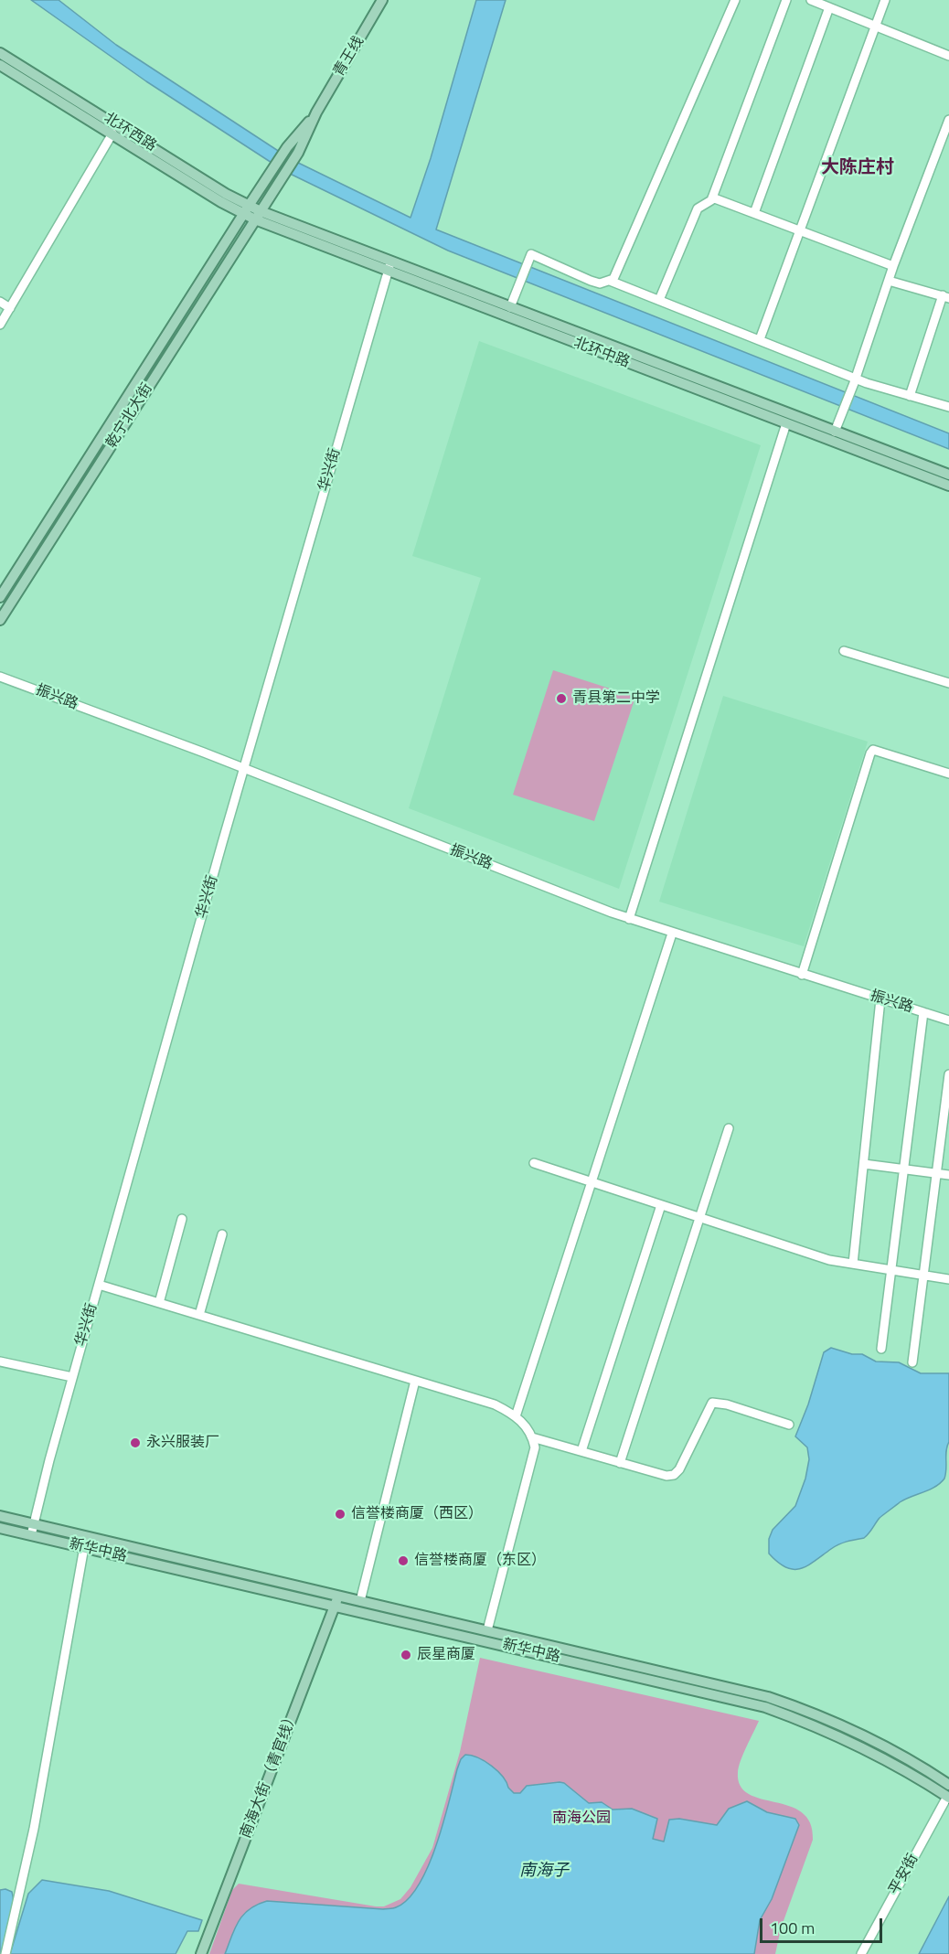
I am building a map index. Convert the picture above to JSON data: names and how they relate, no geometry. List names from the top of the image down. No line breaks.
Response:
{"streets":{"main road":["青王线","北环西路","北环中路","乾宁北大街","新华中路","南海大街 （青官线）"],"street":["华兴街","振兴路","平安街"]},"crossings":[["青王线","乾宁北大街"],["北环西路","北环中路"],["北环西路","乾宁北大街"],["北环中路","乾宁北大街"],["北环中路","华兴街"],["华兴街","振兴路"],["华兴街","新华中路"],["新华中路","南海大街 （青官线）"],["新华中路","平安街"]],"districts":["大陈庄村"],"water":["南海子"],"parks":["南海公园"],"places":["青县第二中学","永兴服装厂","信誉楼商厦（西区）","信誉楼商厦（东区）","辰星商厦"],"scale_bar":"100 m"}
